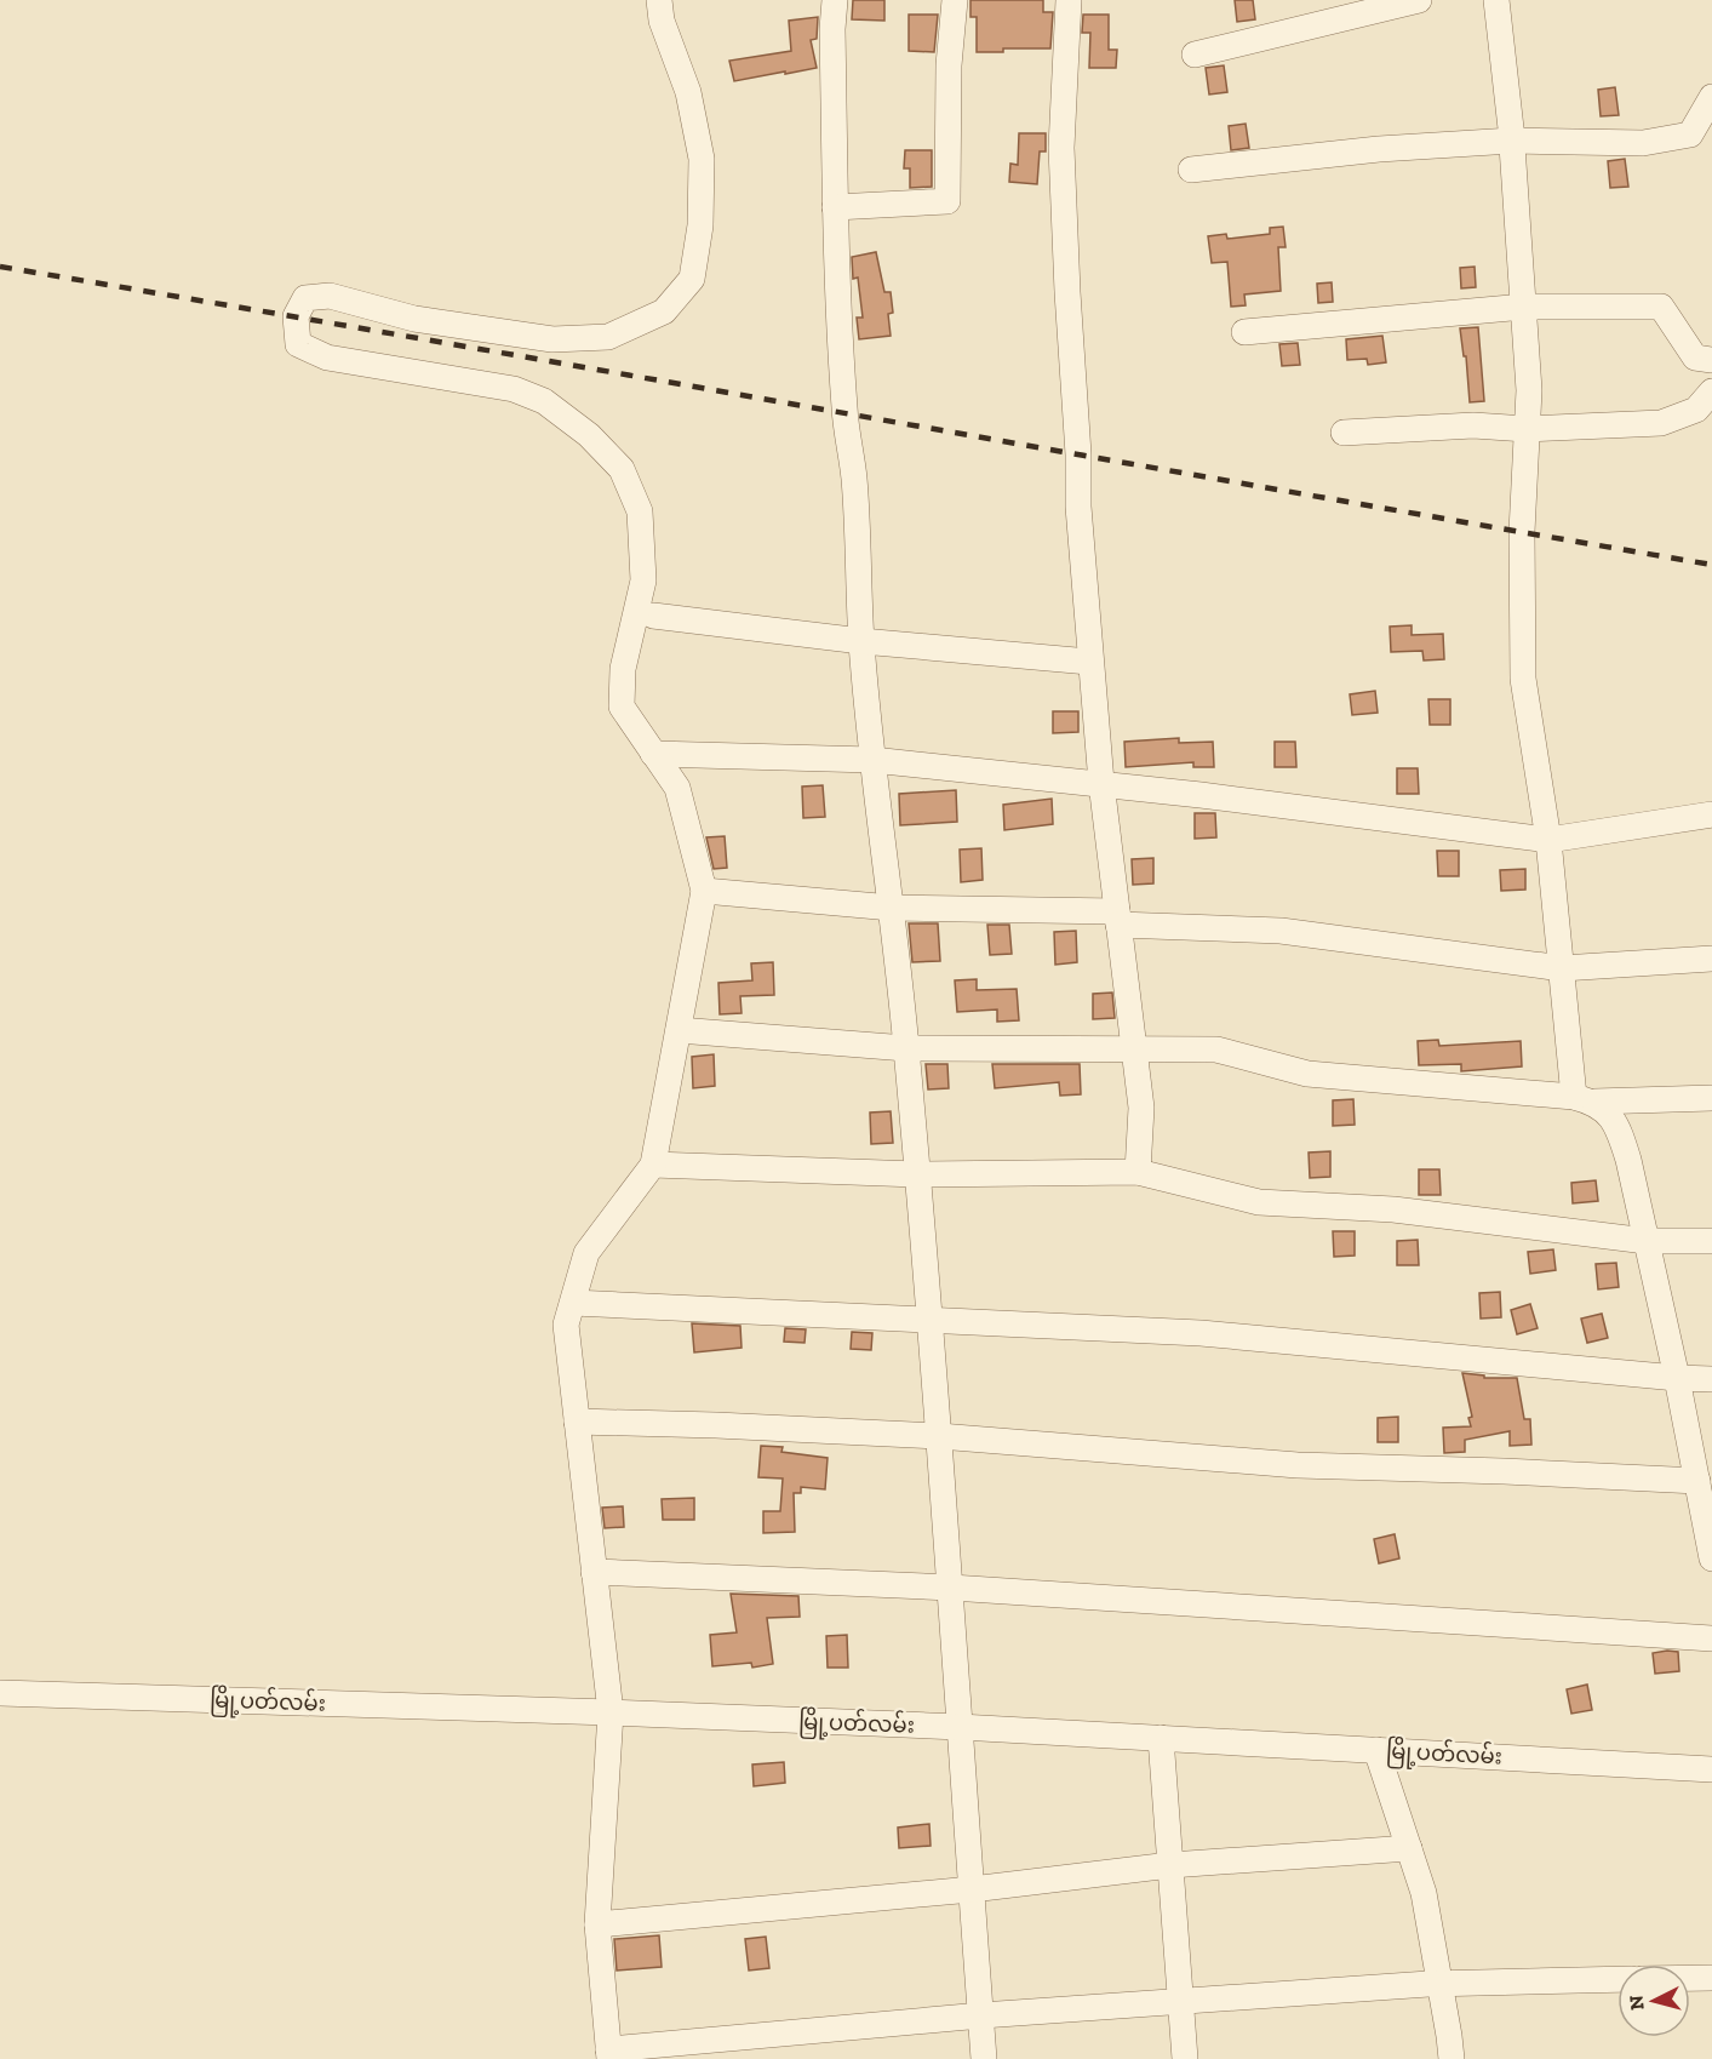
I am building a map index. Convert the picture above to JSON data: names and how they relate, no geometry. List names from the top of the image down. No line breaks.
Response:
{"streets":{"street":["မြို့ပတ်လမ်း"]},"north":"left"}
